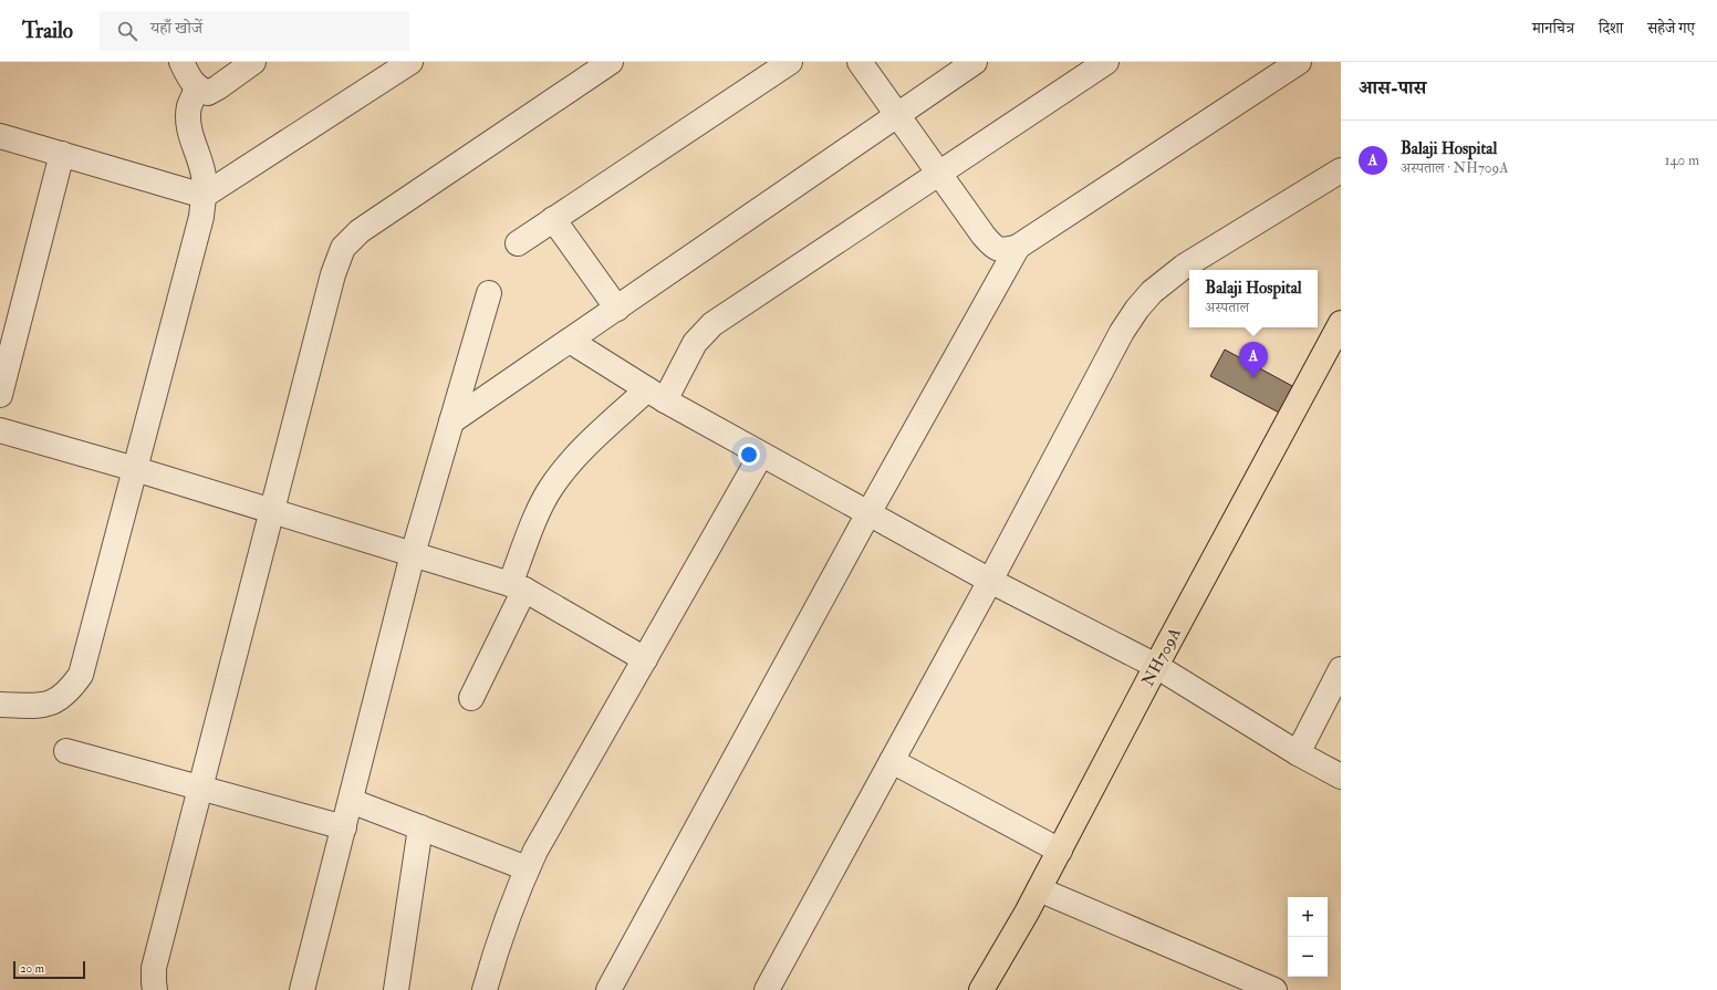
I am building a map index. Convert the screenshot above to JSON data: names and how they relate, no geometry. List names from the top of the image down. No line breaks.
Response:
{"streets":{"highway":["NH709A"]},"scale_bar":"20 m","page":{"header":"Trailo","search":"यहाँ खोजें","nav":["मानचित्र","दिशा","सहेजे गए"],"heading":"आस-पास","list":[{"mark":"A","name":"Balaji Hospital","note":"अस्पताल · NH709A","value":"140 m"}],"popup":["Balaji Hospital","अस्पताल"],"pins":"A","map_buttons":["+","−"],"scale":"20 m"}}
